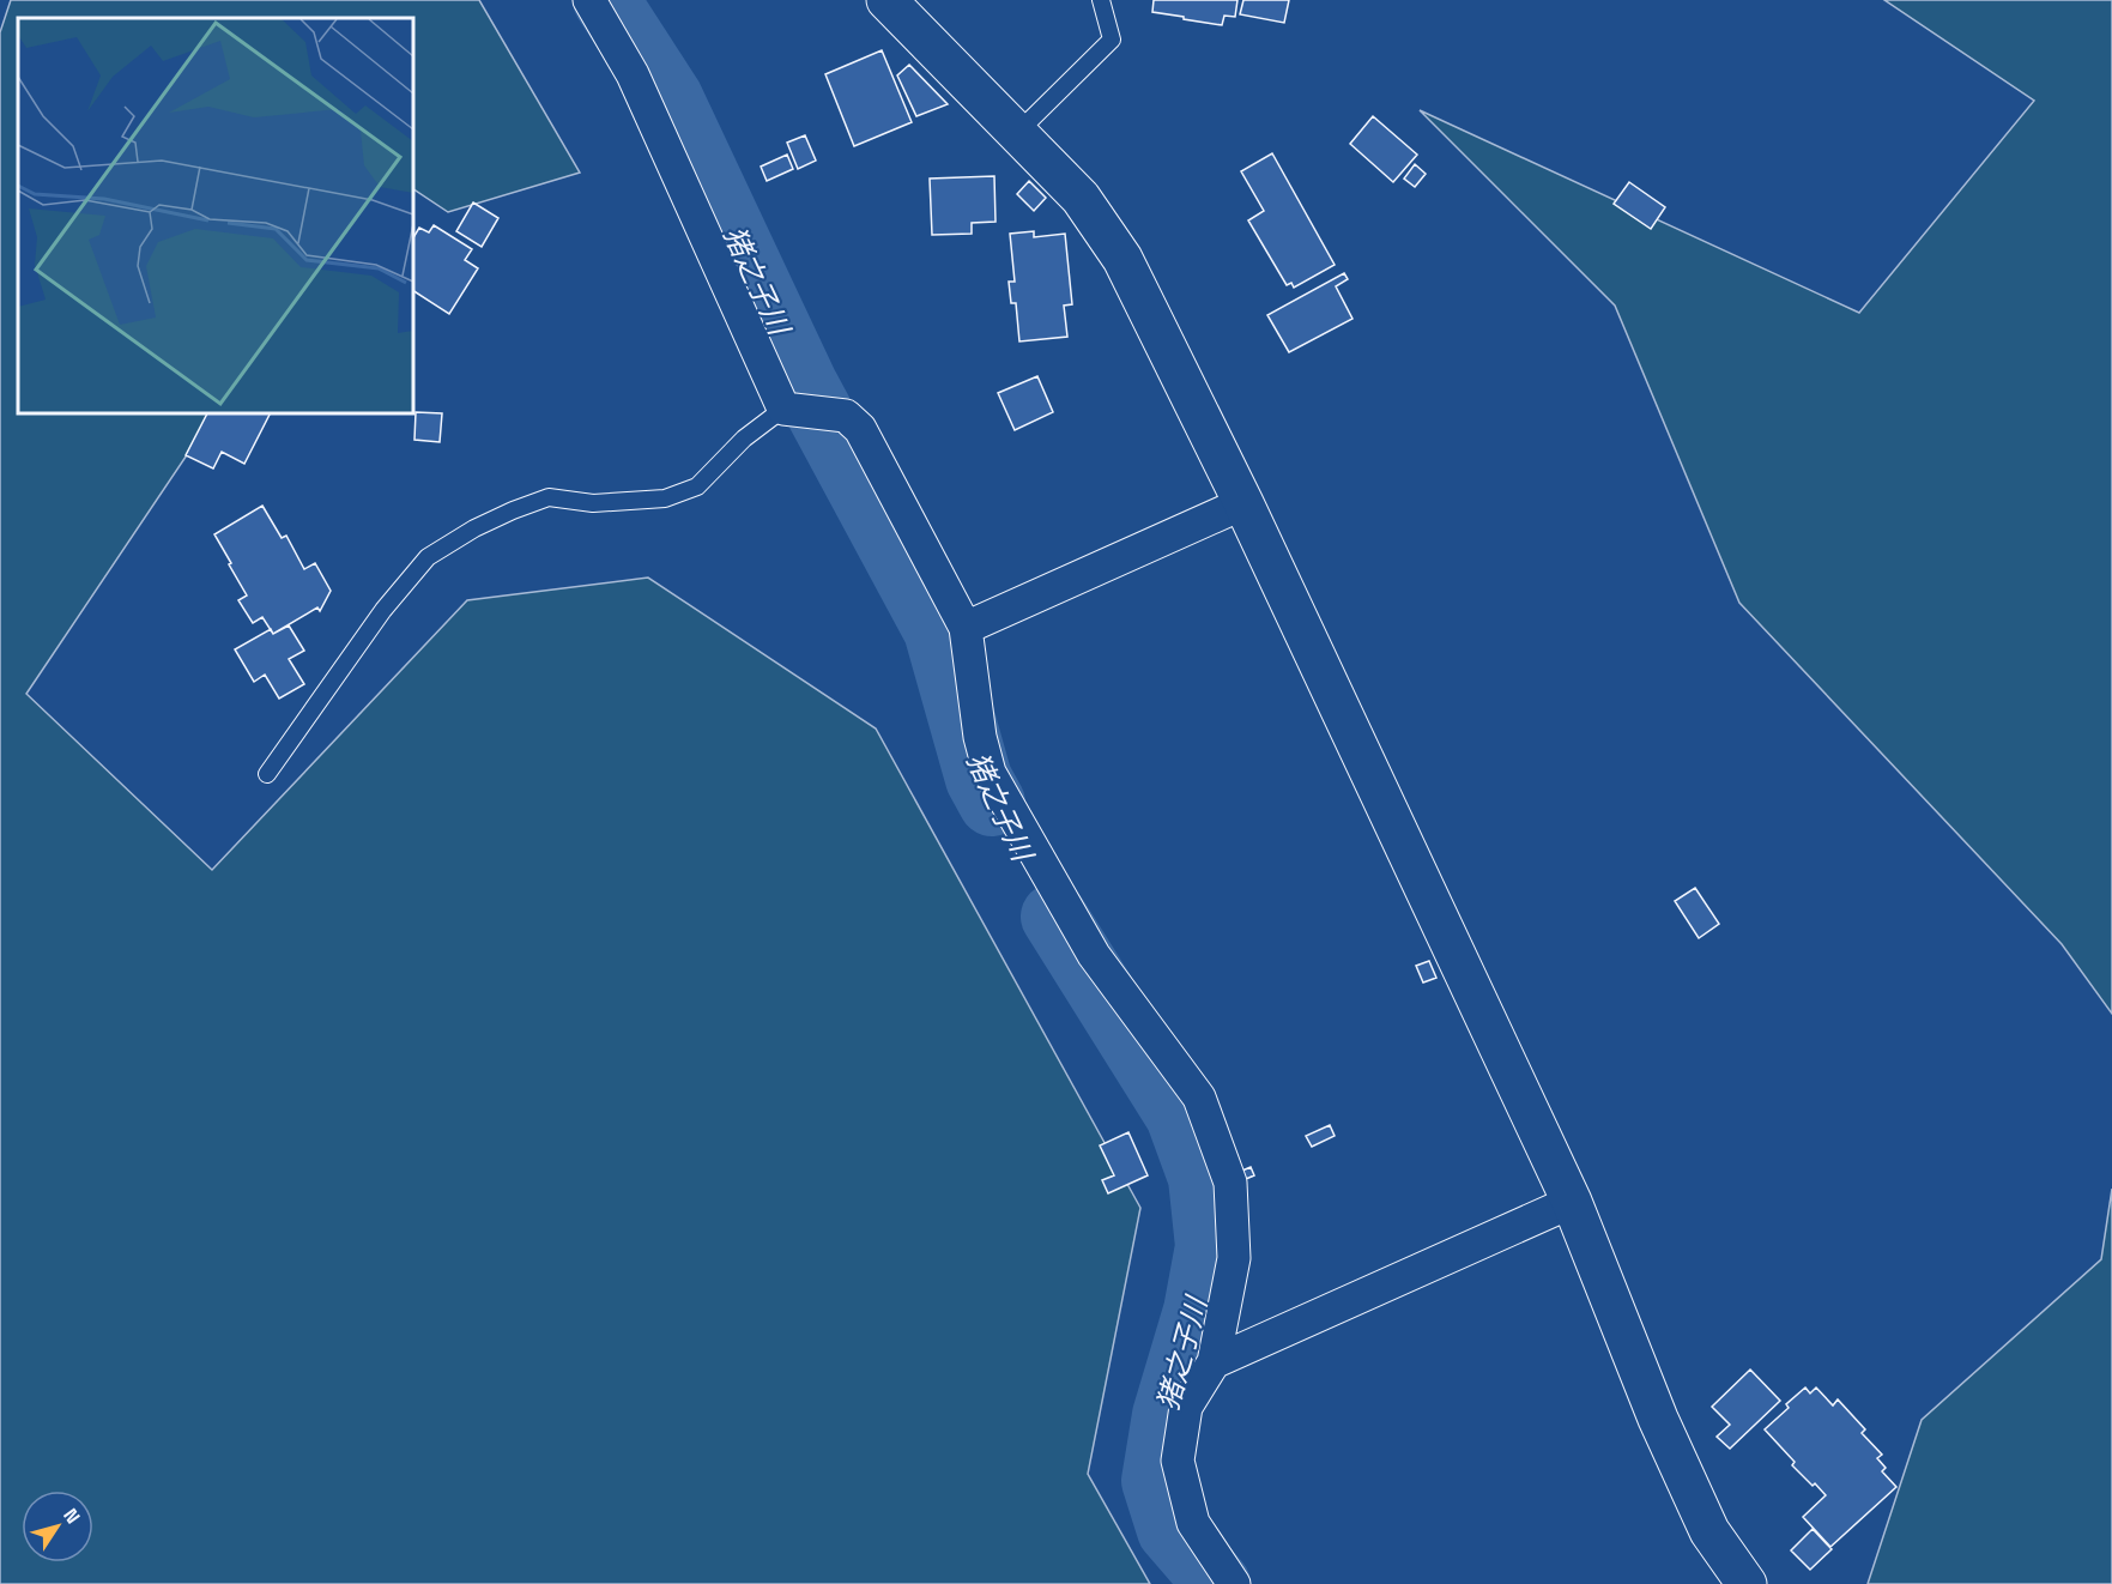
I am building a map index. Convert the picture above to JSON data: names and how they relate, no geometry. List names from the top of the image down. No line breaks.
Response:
{"water":["猪之子川"],"north":"top right"}
